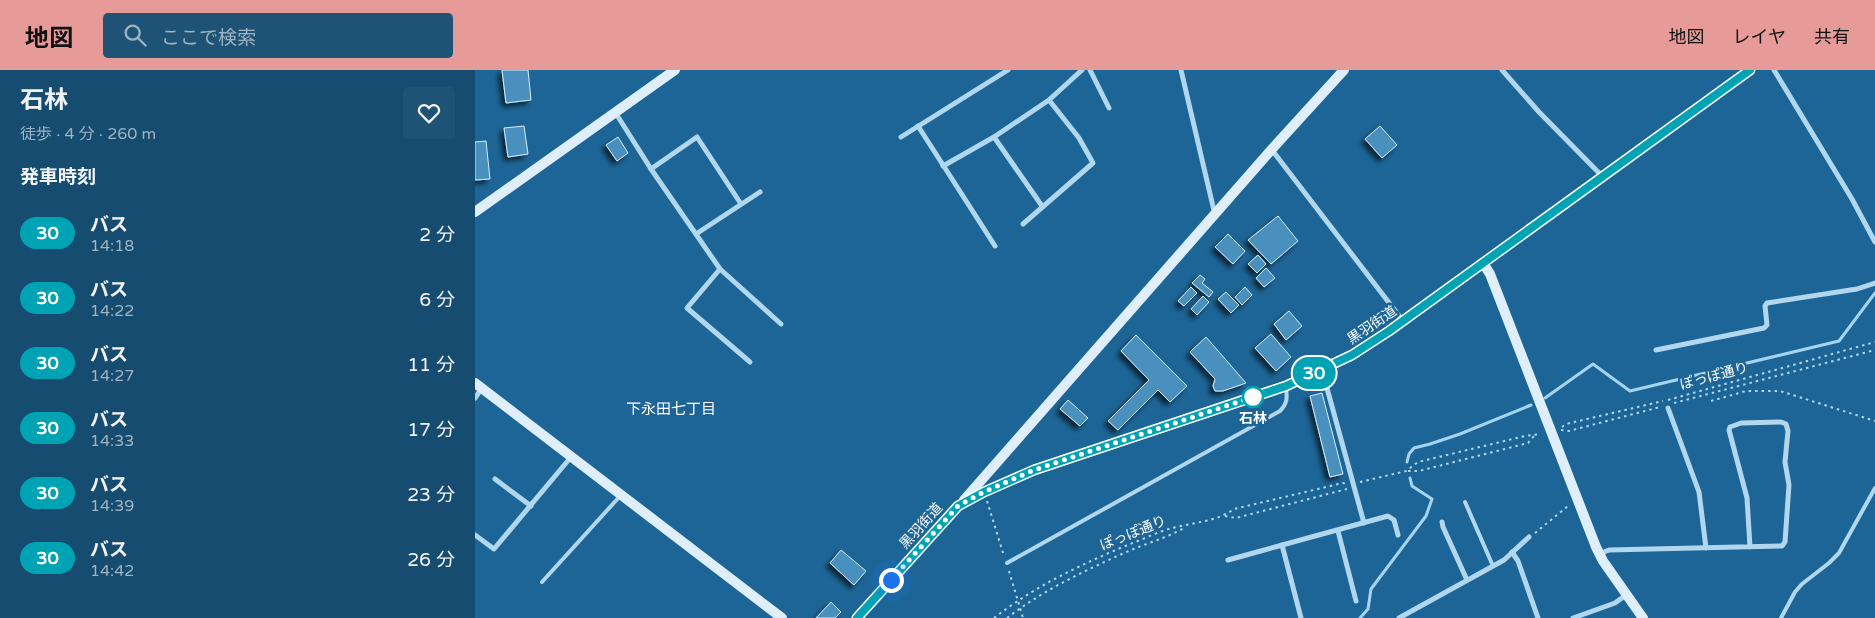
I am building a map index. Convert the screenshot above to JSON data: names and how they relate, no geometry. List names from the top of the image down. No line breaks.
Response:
{"streets":{"street":["黒羽街道"],"path":["ぽっぽ通り"]},"districts":["下永田七丁目"],"places":["石林"],"lines":["bus line 30"],"page":{"header":"地図","search":"ここで検索","nav":["地図","レイヤ","共有"],"heading":[["石林","徒歩 · 4 分 · 260 m"],"発車時刻"],"on_map":"30","list":[{"mark":"30","name":"バス","note":"14:18","value":"2 分"},{"mark":"30","name":"バス","note":"14:22","value":"6 分"},{"mark":"30","name":"バス","note":"14:27","value":"11 分"},{"mark":"30","name":"バス","note":"14:33","value":"17 分"},{"mark":"30","name":"バス","note":"14:39","value":"23 分"},{"mark":"30","name":"バス","note":"14:42","value":"26 分"}]}}
